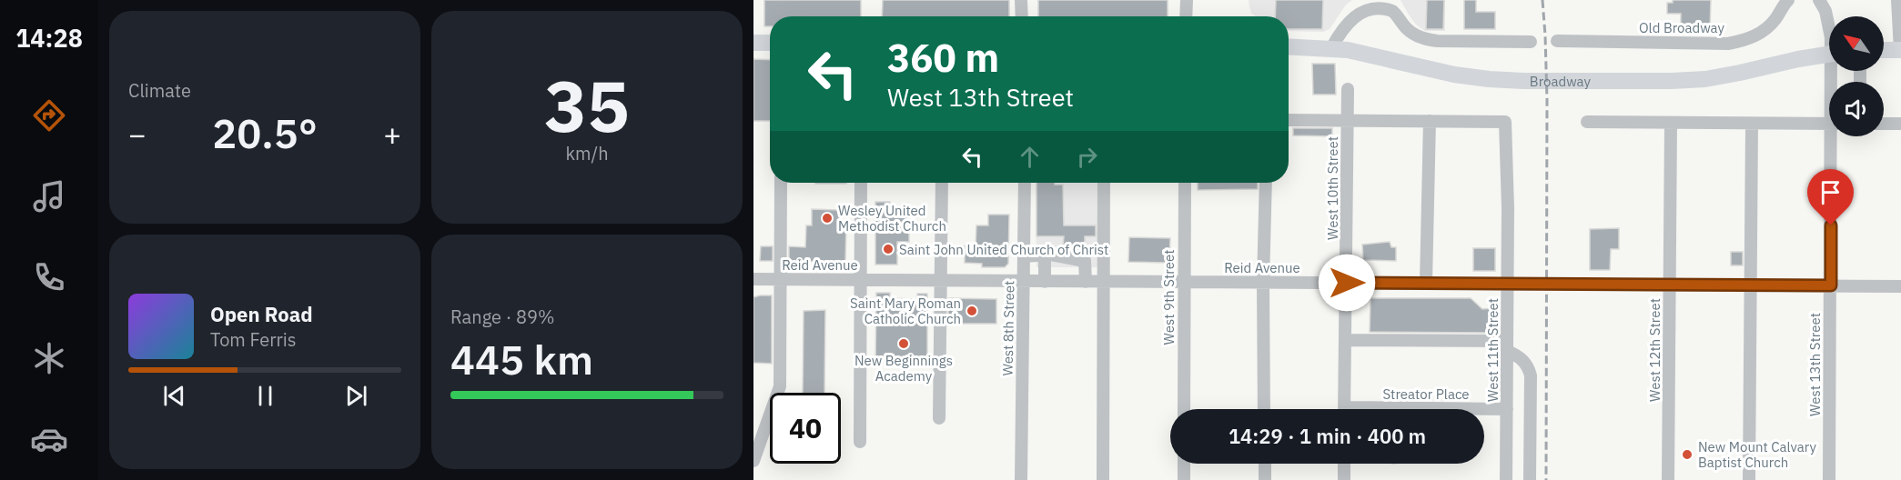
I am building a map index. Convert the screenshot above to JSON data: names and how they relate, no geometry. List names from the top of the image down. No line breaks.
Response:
{"streets":{"main road":["Broadway"],"street":["Old Broadway","West 10th Street","Reid Avenue","West 9th Street","West 8th Street","West 11th Street","West 12th Street","West 13th Street","Streator Place"]},"crossings":[["West 10th Street","Reid Avenue"],["Reid Avenue","West 9th Street"],["Reid Avenue","West 8th Street"],["Reid Avenue","West 11th Street"],["Reid Avenue","West 12th Street"],["Reid Avenue","West 13th Street"],["West 11th Street","Streator Place"]],"places":["Wesley United Methodist Church","Saint John United Church of Christ","Saint Mary Roman Catholic Church","New Beginnings Academy","New Mount Calvary Baptist Church"],"north":"top left","page":{"tabs":"14:28","tile":["Climate",["35","km/h"],["Range · 89%","445 km"]],"turn":["360 m","West 13th Street"],"heat":["−","20.5°","+"],"song":["Open Road","Tom Ferris"],"limit":"40","trip":"14:29 · 1 min · 400 m"}}
